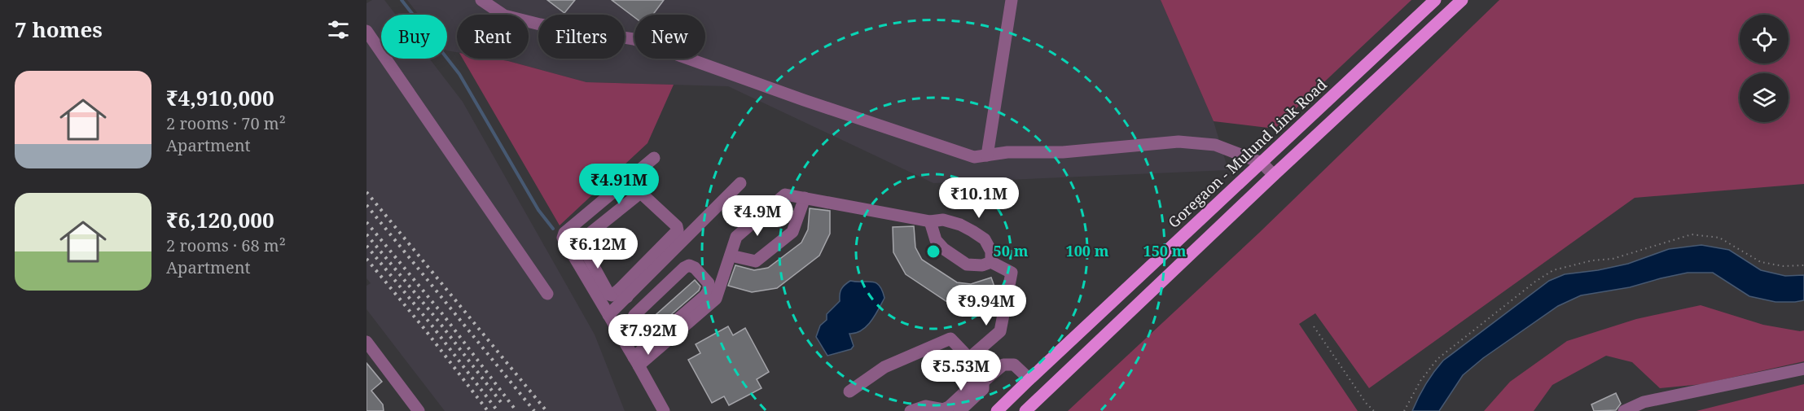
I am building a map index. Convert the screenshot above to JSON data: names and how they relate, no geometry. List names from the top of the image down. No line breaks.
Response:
{"streets":{"main road":["Goregaon - Mulund Link Road"]},"page":{"heading":"7 homes","chip":["Buy","Rent","Filters","New"],"list":[{"name":"₹4,910,000","note":"2 rooms · 70 m² · Apartment"},{"name":"₹6,120,000","note":"2 rooms · 68 m² · Apartment"}],"price":["₹4.91M","₹10.1M","₹4.9M","₹6.12M","₹9.94M","₹7.92M","₹5.53M"]},"rings":["50 m","100 m","150 m"]}
